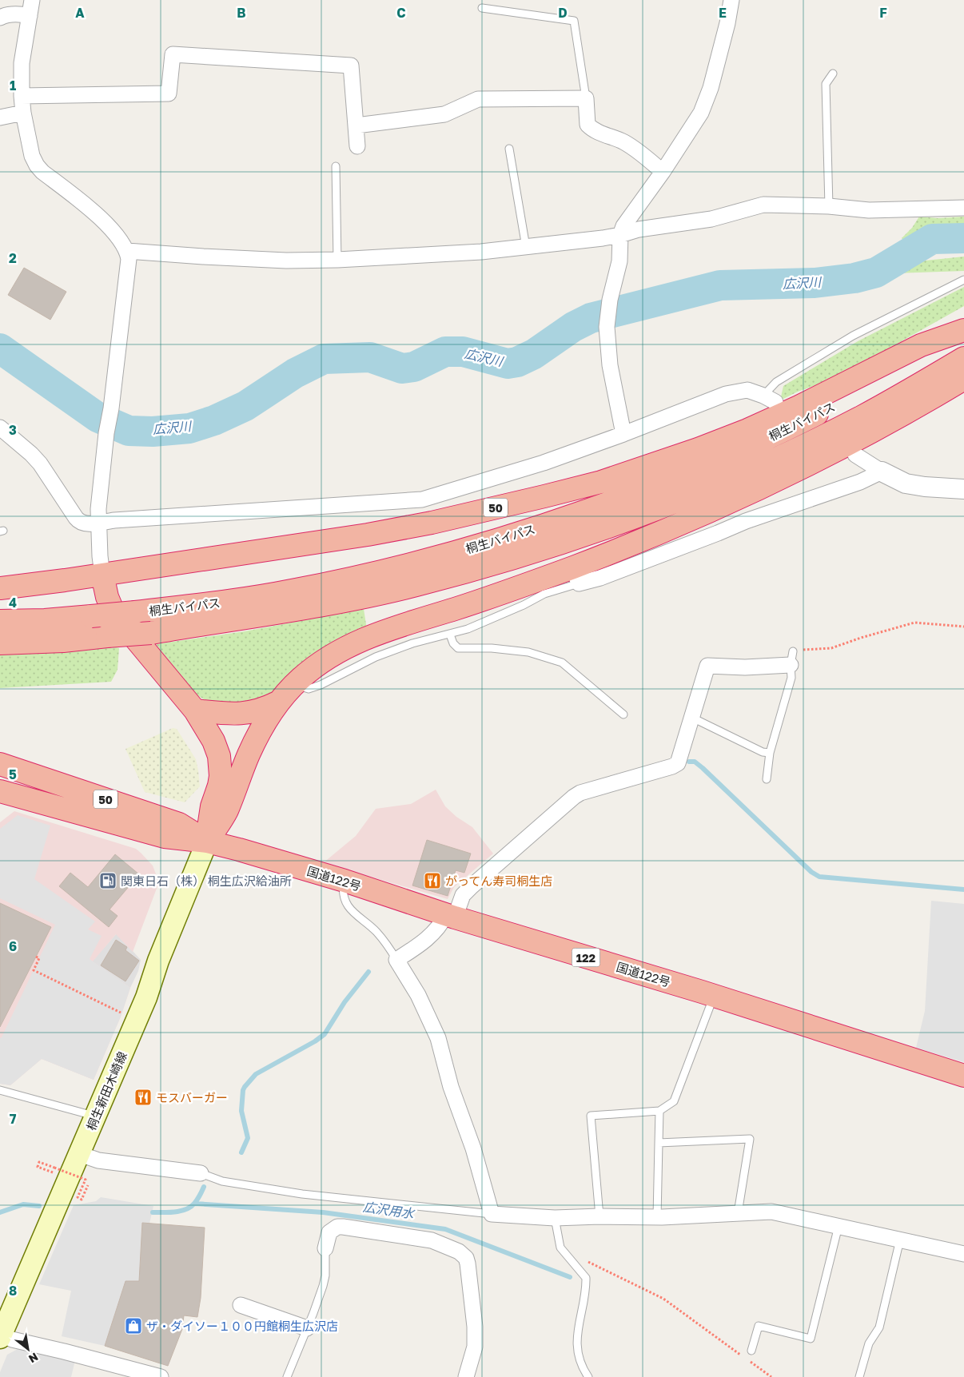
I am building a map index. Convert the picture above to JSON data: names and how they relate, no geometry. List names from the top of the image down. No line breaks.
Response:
{"streets":{"highway":["桐生バイパス","50","国道122号","122"],"main road":["桐生新田木崎線"]},"crossings":[["桐生バイパス","50"],["国道122号","桐生新田木崎線"]],"water":["広沢川","広沢用水"],"places":{"fuel station":["関東日石（株） 桐生広沢給油所"],"restaurant":["がってん寿司桐生店","モスバーガー"],"shop":["ザ・ダイソー１００円館桐生広沢店"]},"north":"bottom right","grid":{"columns":["A","B","C","D","E","F"],"rows":["1","2","3","4","5","6","7","8"]}}
